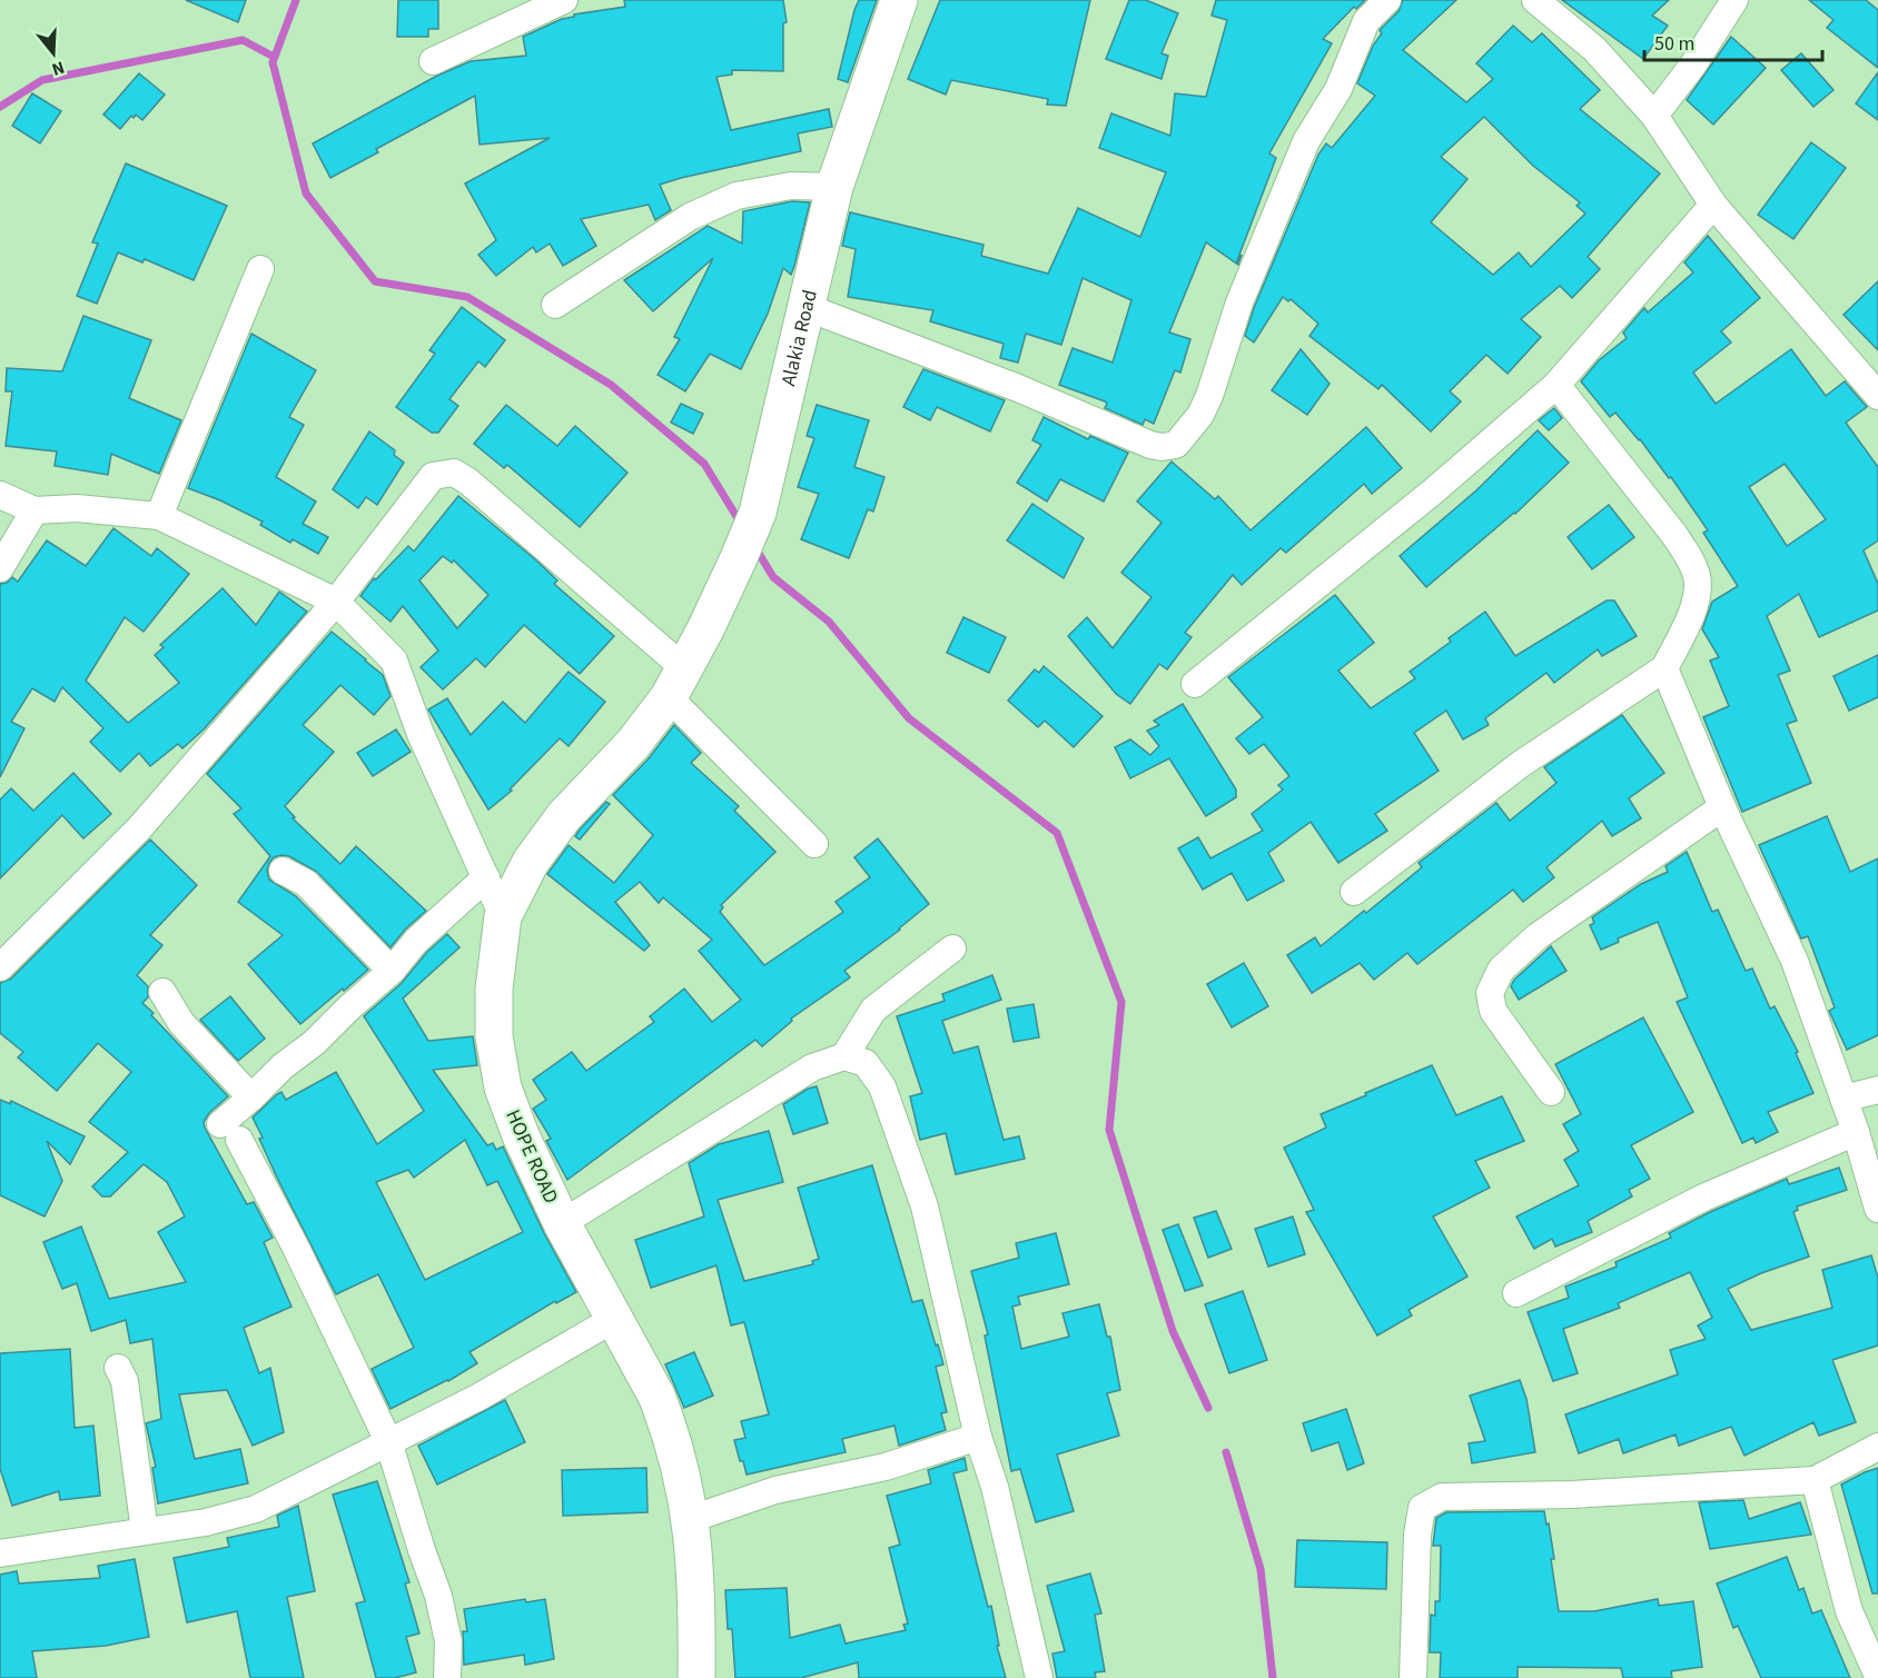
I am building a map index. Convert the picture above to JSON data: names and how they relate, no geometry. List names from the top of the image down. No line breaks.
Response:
{"streets":{"street":["Alakia Road","HOPE ROAD"]},"crossings":[["Alakia Road","HOPE ROAD"]],"scale_bar":"50 m","north":"bottom"}
